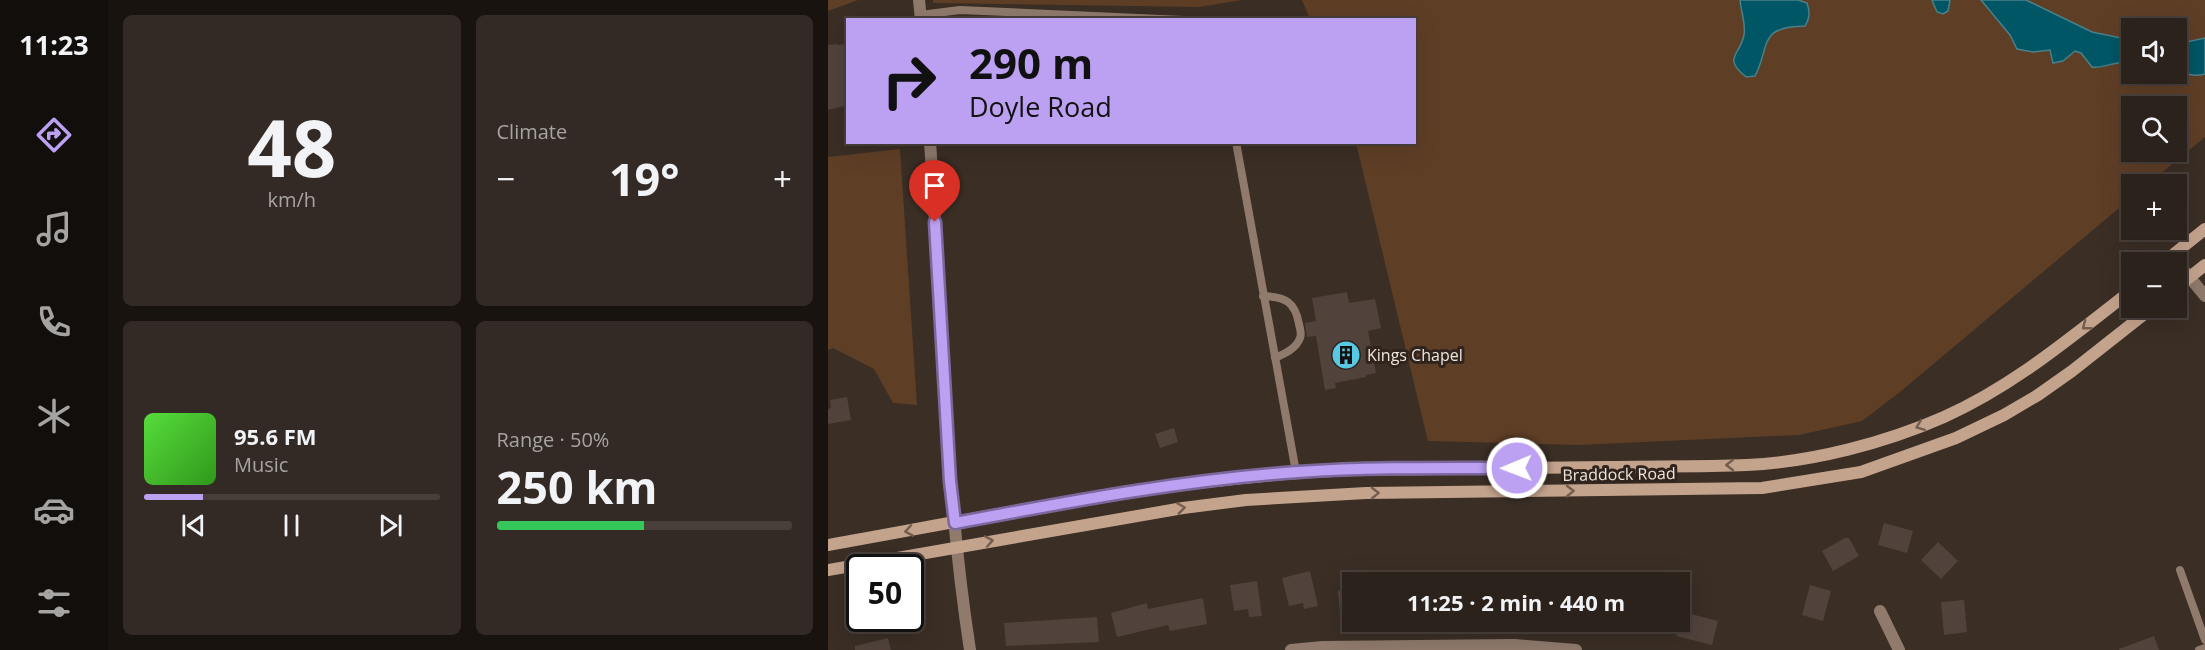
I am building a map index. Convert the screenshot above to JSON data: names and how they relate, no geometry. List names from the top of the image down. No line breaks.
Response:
{"streets":{"main road":["Braddock Road"]},"places":{"building":["Kings Chapel"]},"page":{"tabs":"11:23","tile":[["48","km/h"],"Climate",["Range · 50%","250 km"]],"map_buttons":["+","−"],"turn":["290 m","Doyle Road"],"heat":["−","19°","+"],"song":["95.6 FM","Music"],"limit":"50","trip":"11:25 · 2 min · 440 m"}}
